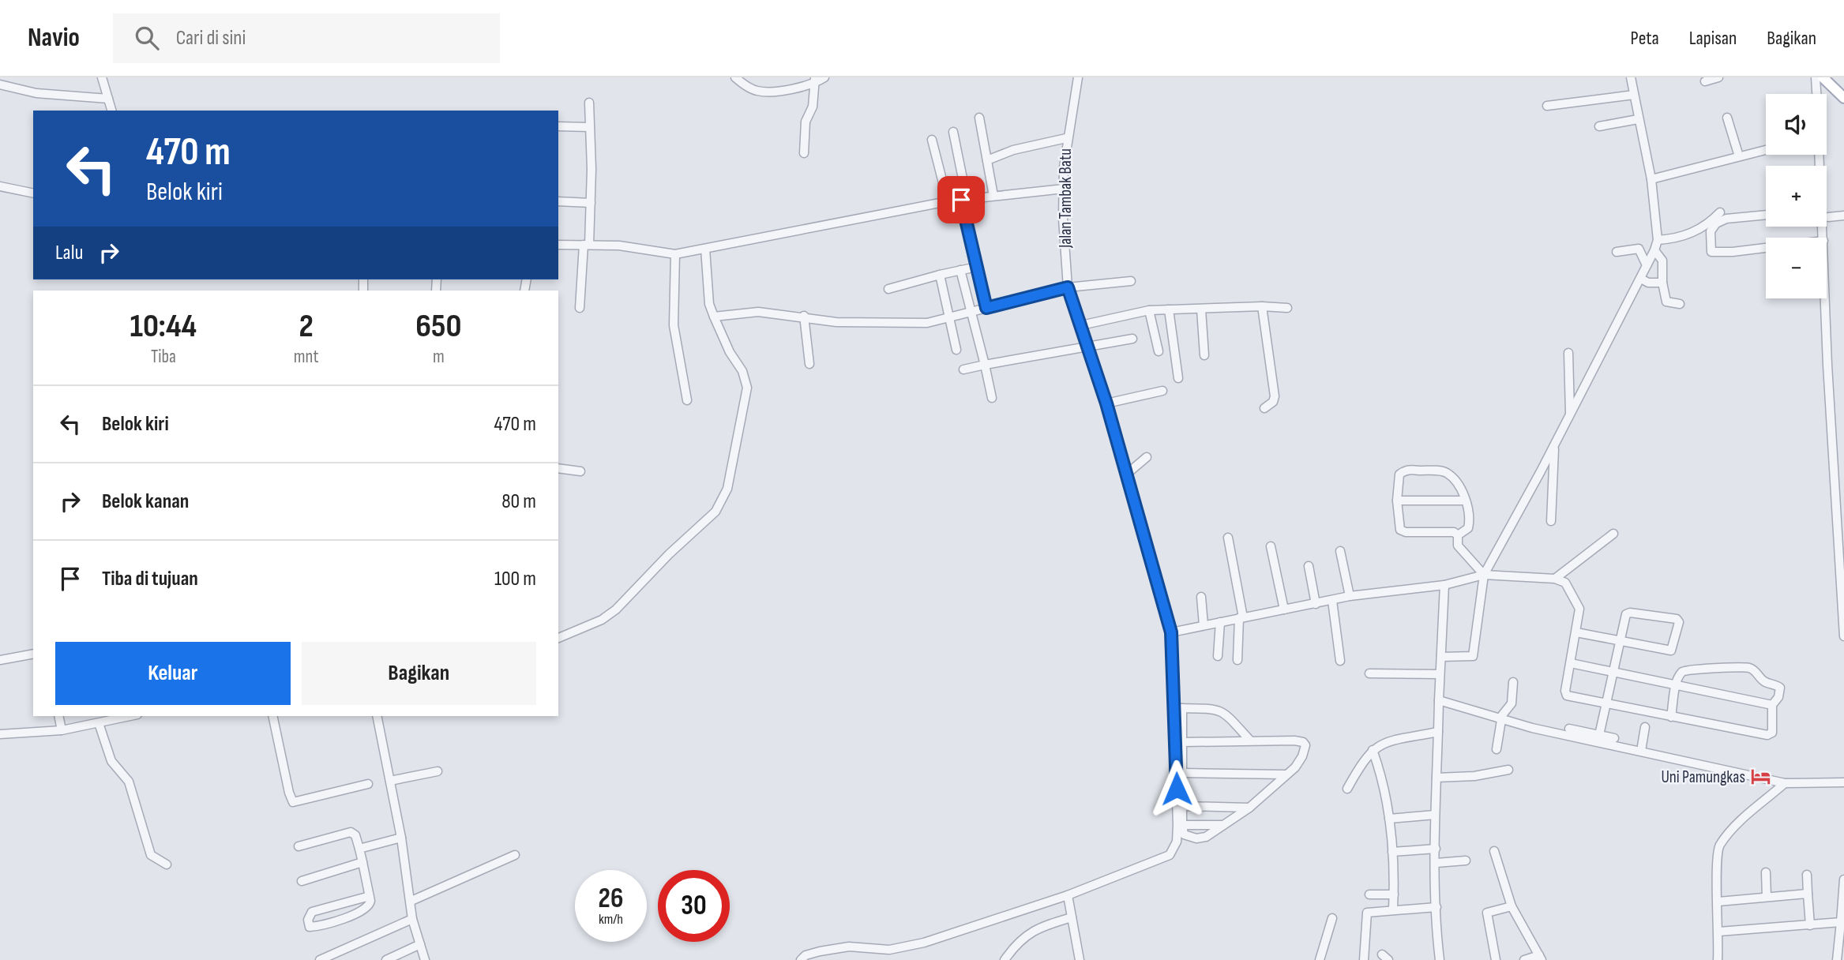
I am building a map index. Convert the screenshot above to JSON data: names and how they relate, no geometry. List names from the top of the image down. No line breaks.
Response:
{"streets":{"street":["Jalan Tambak Batu"]},"places":{"hotel":["Uni Pamungkas"]},"page":{"header":"Navio","search":"Cari di sini","nav":["Peta","Lapisan","Bagikan"],"map_buttons":["+","−"],"turn":["470 m","Belok kiri"],"then":"Lalu","eta":["10:44","Tiba","2","mnt","650","m"],"list":[{"name":"Belok kiri","value":"470 m"},{"name":"Belok kanan","value":"80 m"},{"name":"Tiba di tujuan","value":"100 m"}],"buttons":["Keluar","Bagikan"],"speed":"26 km/h","limit":"30"}}
